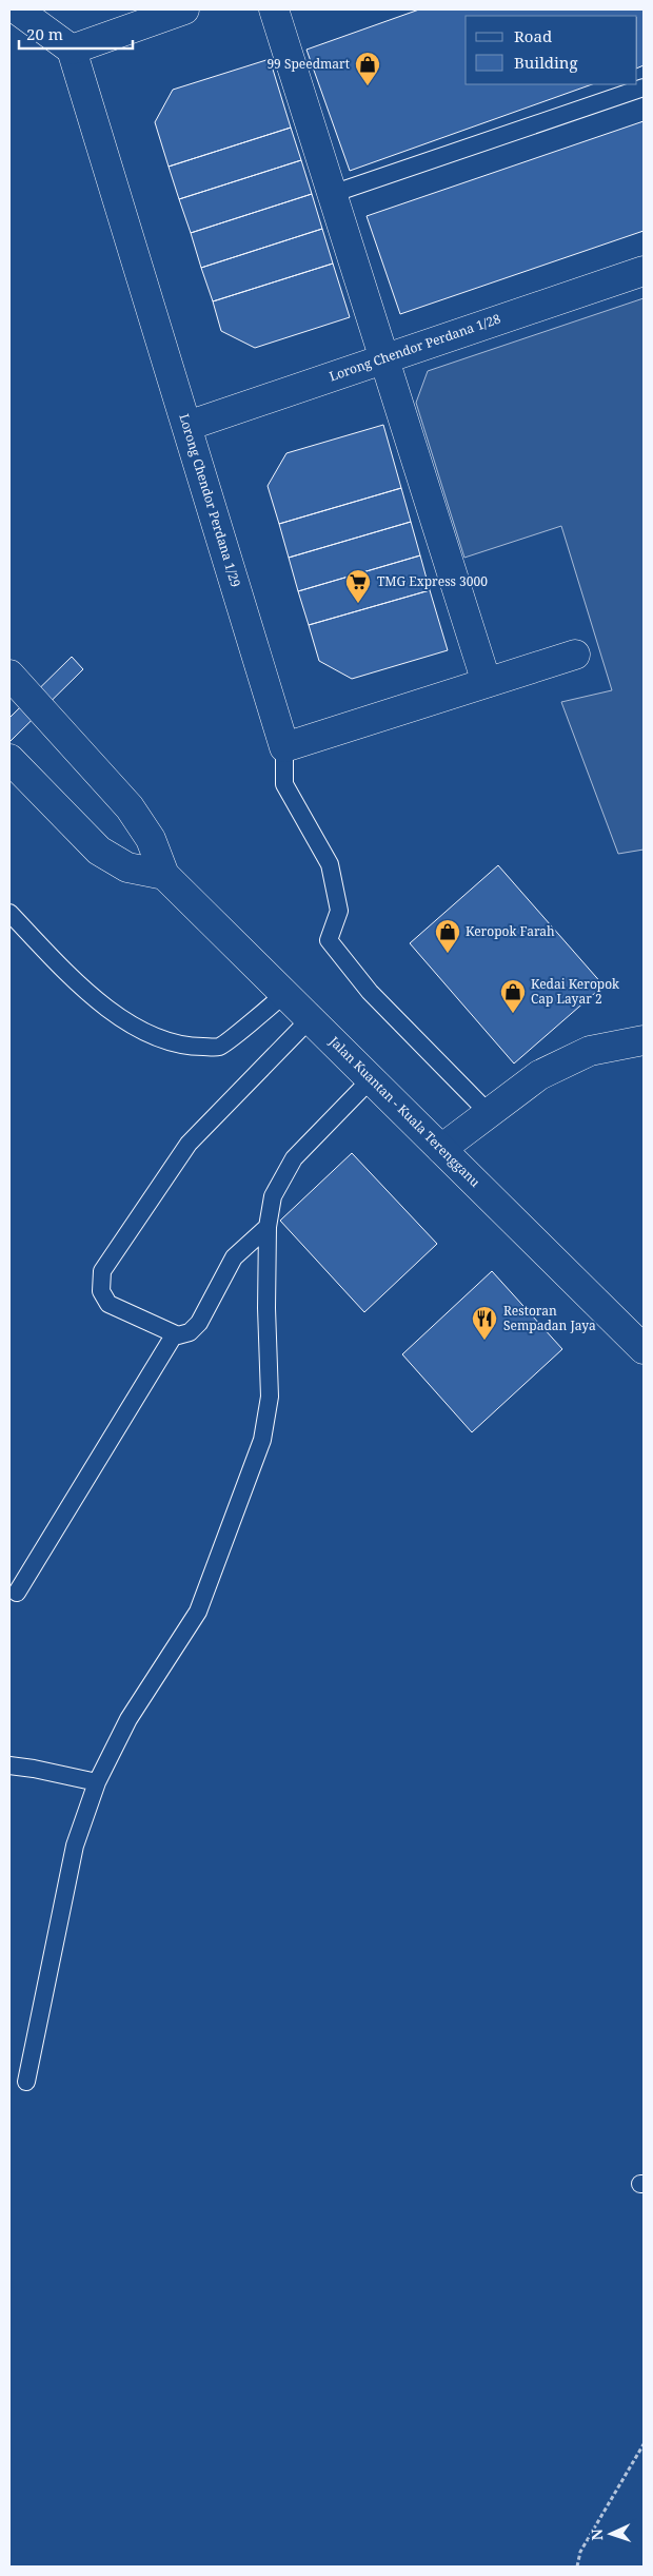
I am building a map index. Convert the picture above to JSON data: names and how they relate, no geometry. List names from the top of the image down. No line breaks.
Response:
{"streets":{"main road":["Lorong Chendor Perdana 1/28","Lorong Chendor Perdana 1/29","Jalan Kuantan - Kuala Terengganu"]},"crossings":[["Lorong Chendor Perdana 1/28","Lorong Chendor Perdana 1/29"]],"places":{"shop":["99 Speedmart","Keropok Farah","Kedai Keropok Cap Layar 2"],"supermarket":["TMG Express 3000"],"restaurant":["Restoran Sempadan Jaya"]},"legend":["Road","Building"],"scale_bar":"20 m","north":"left"}
